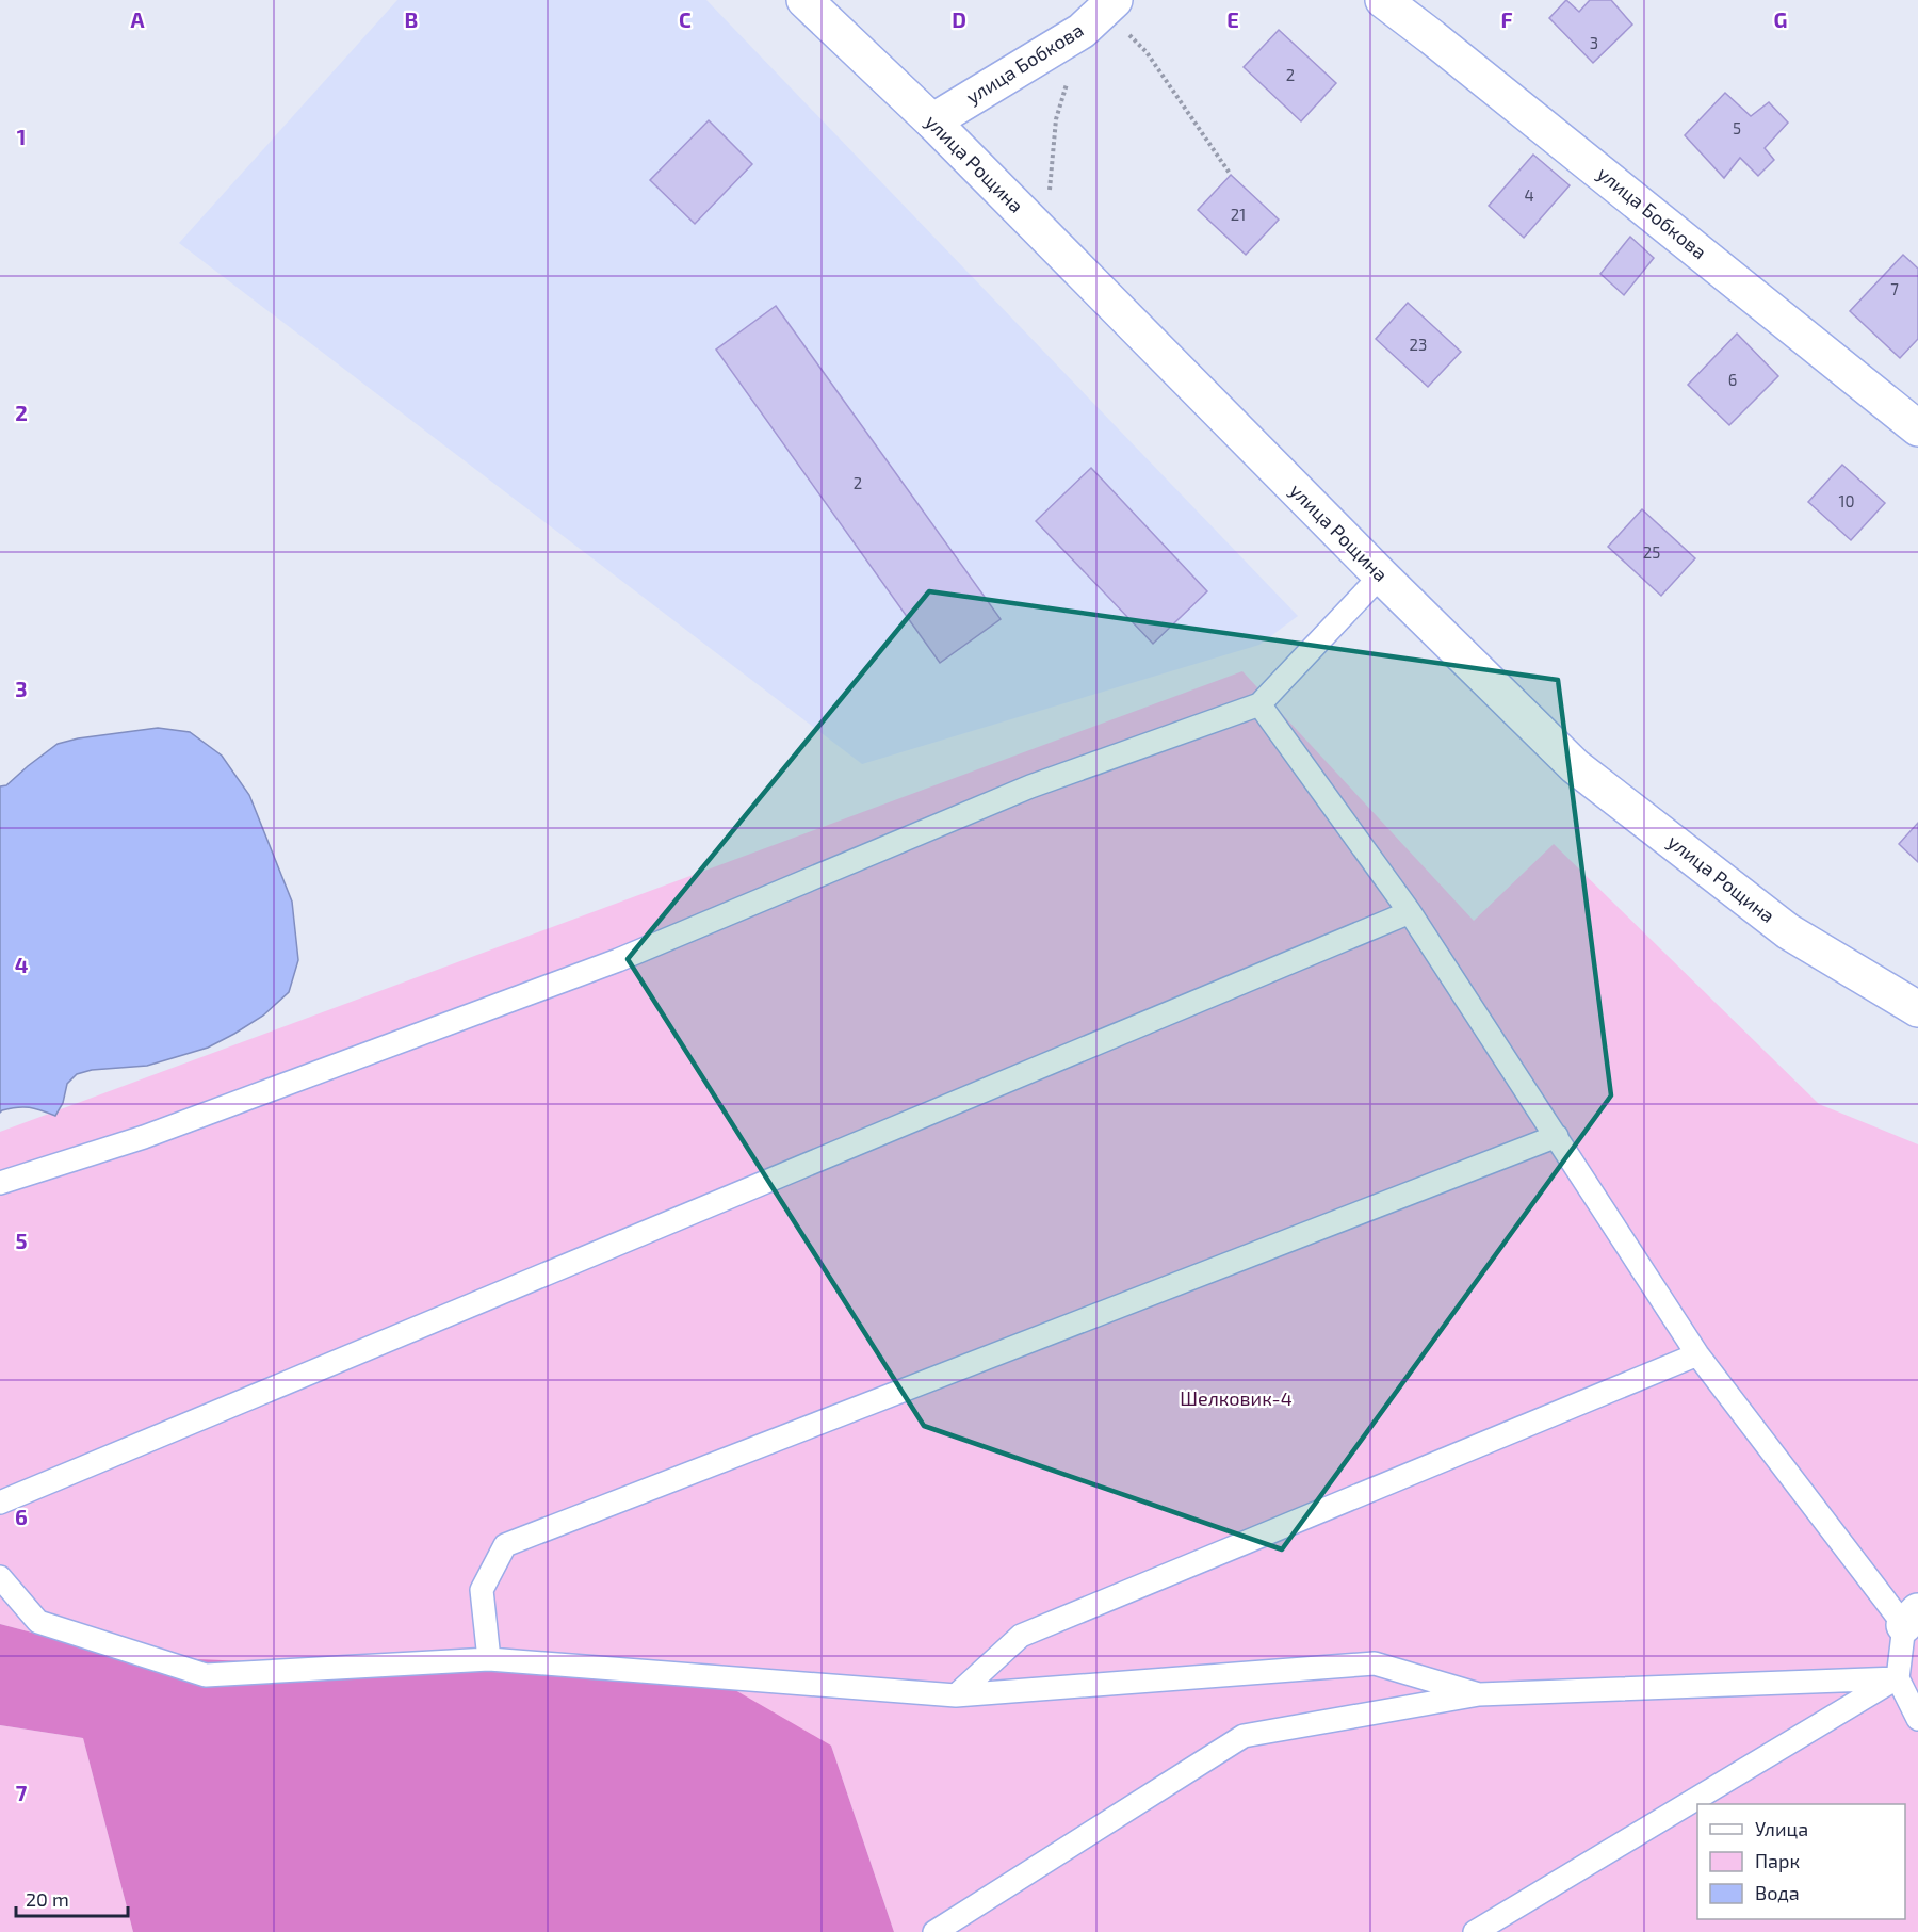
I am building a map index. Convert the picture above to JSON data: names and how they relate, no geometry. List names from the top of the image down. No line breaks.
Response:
{"streets":{"street":["улица Бобкова","улица Рощина"]},"crossings":[["улица Бобкова","улица Рощина"]],"parks":["Шелковик-4"],"house_numbers":["3","2","5","4","21","7","23","6","2","10","25"],"legend":["Улица","Парк","Вода"],"scale_bar":"20 m","grid":{"columns":["A","B","C","D","E","F","G"],"rows":["1","2","3","4","5","6","7"]}}
